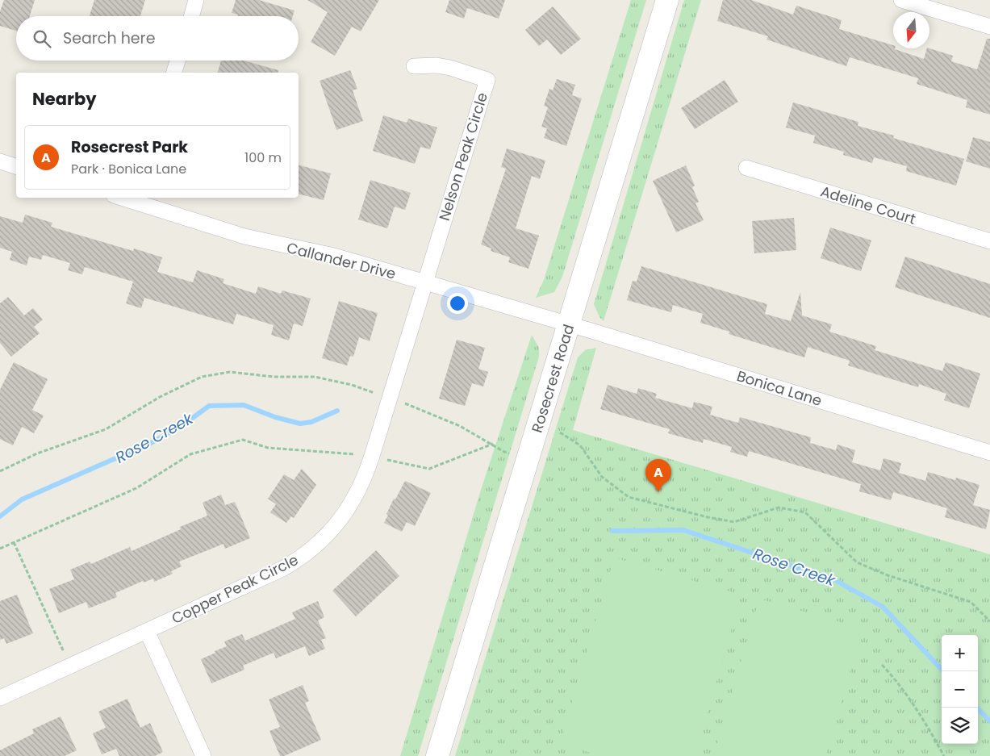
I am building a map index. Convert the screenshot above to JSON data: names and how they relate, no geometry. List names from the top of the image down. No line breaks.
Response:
{"streets":{"main road":["Rosecrest Road"],"street":["Nelson Peak Circle","Adeline Court","Callander Drive","Bonica Lane","Copper Peak Circle"]},"crossings":[["Nelson Peak Circle","Callander Drive"],["Nelson Peak Circle","Copper Peak Circle"],["Callander Drive","Rosecrest Road"],["Callander Drive","Bonica Lane"],["Callander Drive","Copper Peak Circle"],["Rosecrest Road","Bonica Lane"]],"water":["Rose Creek"],"north":"bottom","page":{"search":"Search here","heading":"Nearby","list":[{"mark":"A","name":"Rosecrest Park","note":"Park · Bonica Lane","value":"100 m"}],"pins":"A","map_buttons":["+","−"]}}
